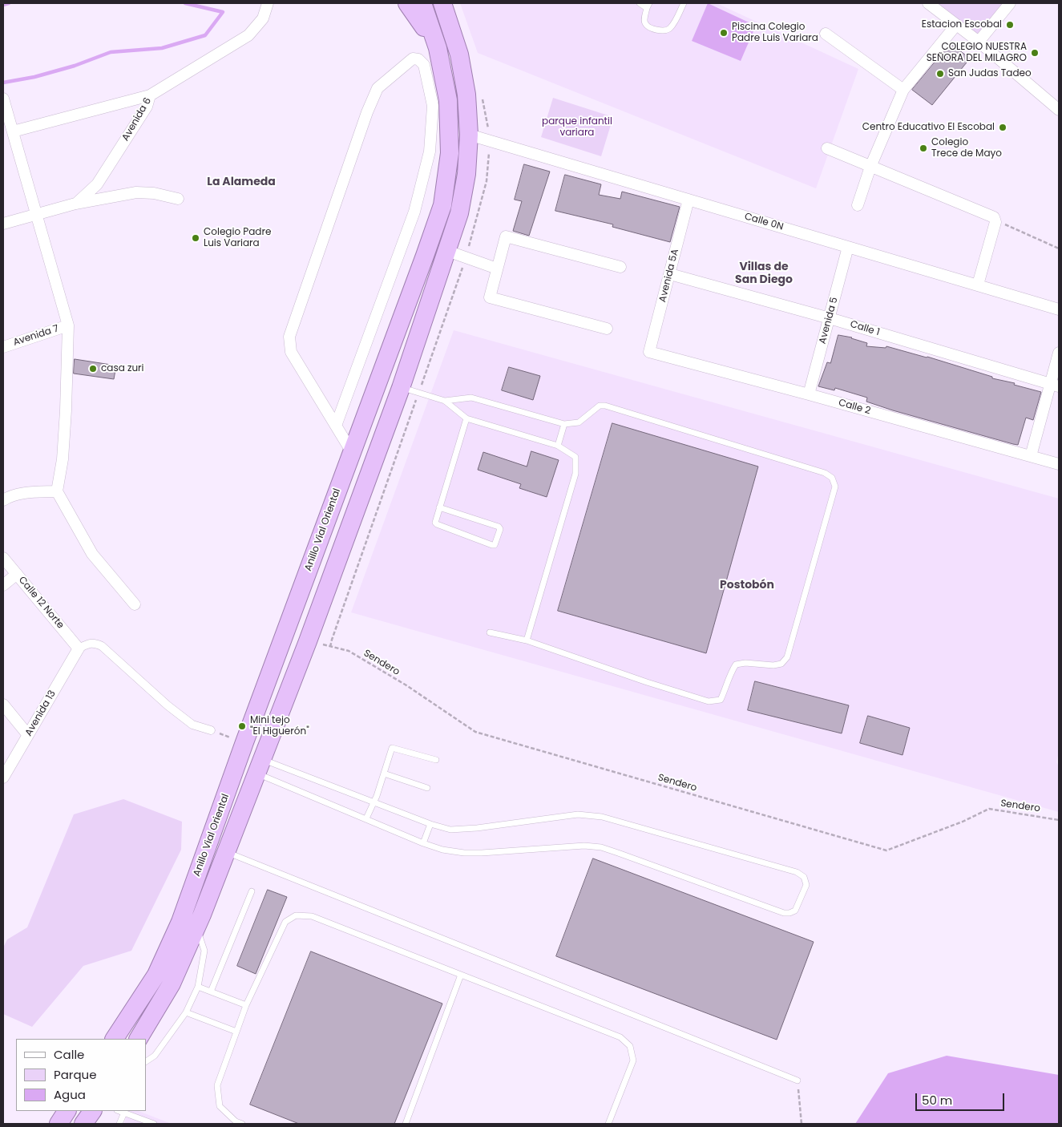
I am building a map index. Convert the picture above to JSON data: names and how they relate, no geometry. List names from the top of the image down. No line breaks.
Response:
{"streets":{"highway":["Anillo Vial Oriental"],"street":["Avenida 6","Calle 0N","Avenida 5A","Avenida 5","Calle 1","Avenida 7","Calle 2","Calle 12 Norte","Avenida 13"],"path":["Sendero"]},"crossings":[["Calle 0N","Avenida 5A"],["Calle 0N","Avenida 5"],["Calle 0N","Anillo Vial Oriental"],["Avenida 5A","Calle 1"],["Avenida 5A","Calle 2"],["Avenida 5","Calle 1"],["Avenida 5","Calle 2"],["Anillo Vial Oriental","Sendero"],["Calle 12 Norte","Avenida 13"]],"districts":["La Alameda","Villas de San Diego","Postobón"],"parks":["parque infantil variara"],"places":["Estacion Escobal","Piscina Colegio Padre Luis Variara","COLEGIO NUESTRA SEÑORA DEL MILAGRO","San Judas Tadeo","Centro Educativo El Escobal","Colegio Trece de Mayo","Colegio Padre Luis Variara","casa zuri","Mini tejo \"El Higuerón\""],"legend":["Calle","Parque","Agua"],"scale_bar":"50 m"}
